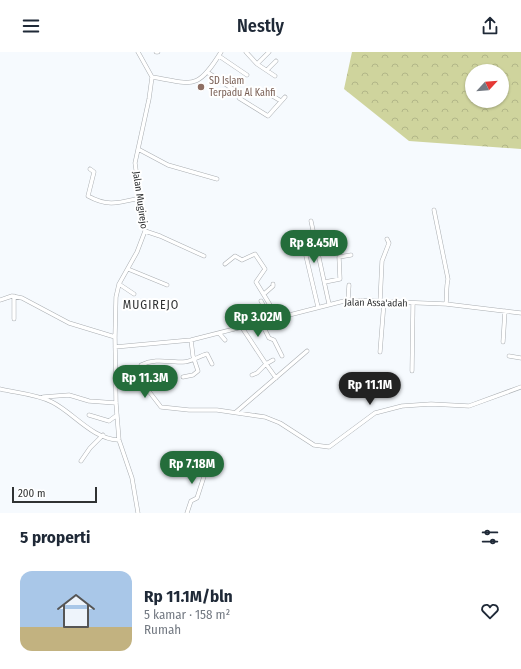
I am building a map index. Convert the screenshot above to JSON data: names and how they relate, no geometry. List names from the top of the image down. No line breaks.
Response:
{"streets":{"street":["Jalan Mugirejo","Jalan Assa'adah"]},"crossings":[["Jalan Mugirejo","Jalan Assa'adah"]],"districts":["MUGIREJO"],"places":["SD Islam Terpadu Al Kahfi"],"scale_bar":"200 m","north":"top right","page":{"header":"Nestly","price":["Rp 8.45M","Rp 3.02M","Rp 11.3M","Rp 11.1M","Rp 7.18M"],"scale":"200 m","heading":"5 properti","list":[{"name":"Rp 11.1M/bln","note":"5 kamar · 158 m² · Rumah"}]}}
